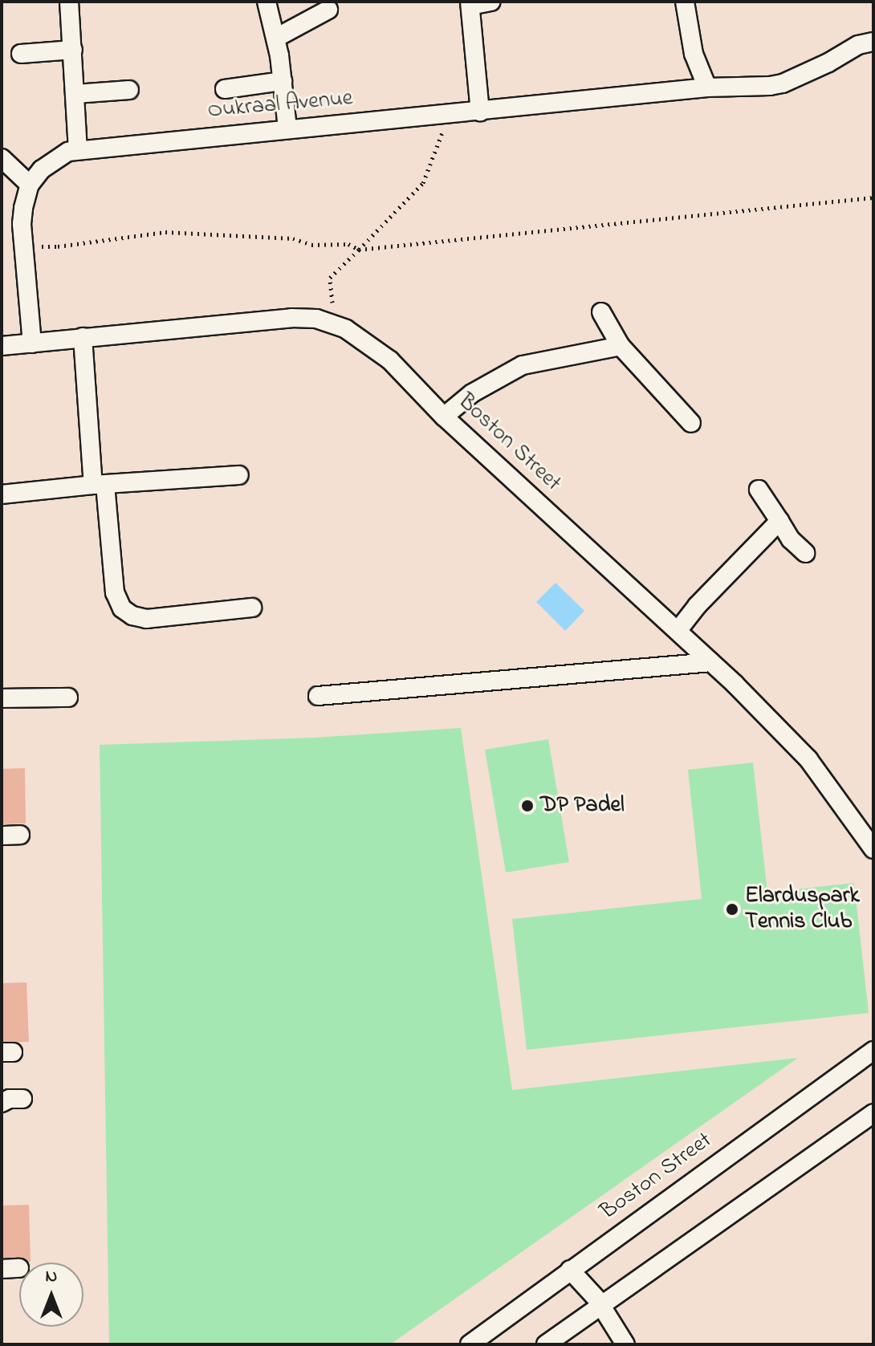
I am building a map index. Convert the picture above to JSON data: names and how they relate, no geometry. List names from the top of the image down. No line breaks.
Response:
{"streets":{"street":["Oukraal Avenue","Boston Street"]},"places":["DP Padel","Elarduspark Tennis Club"],"north":"top"}
